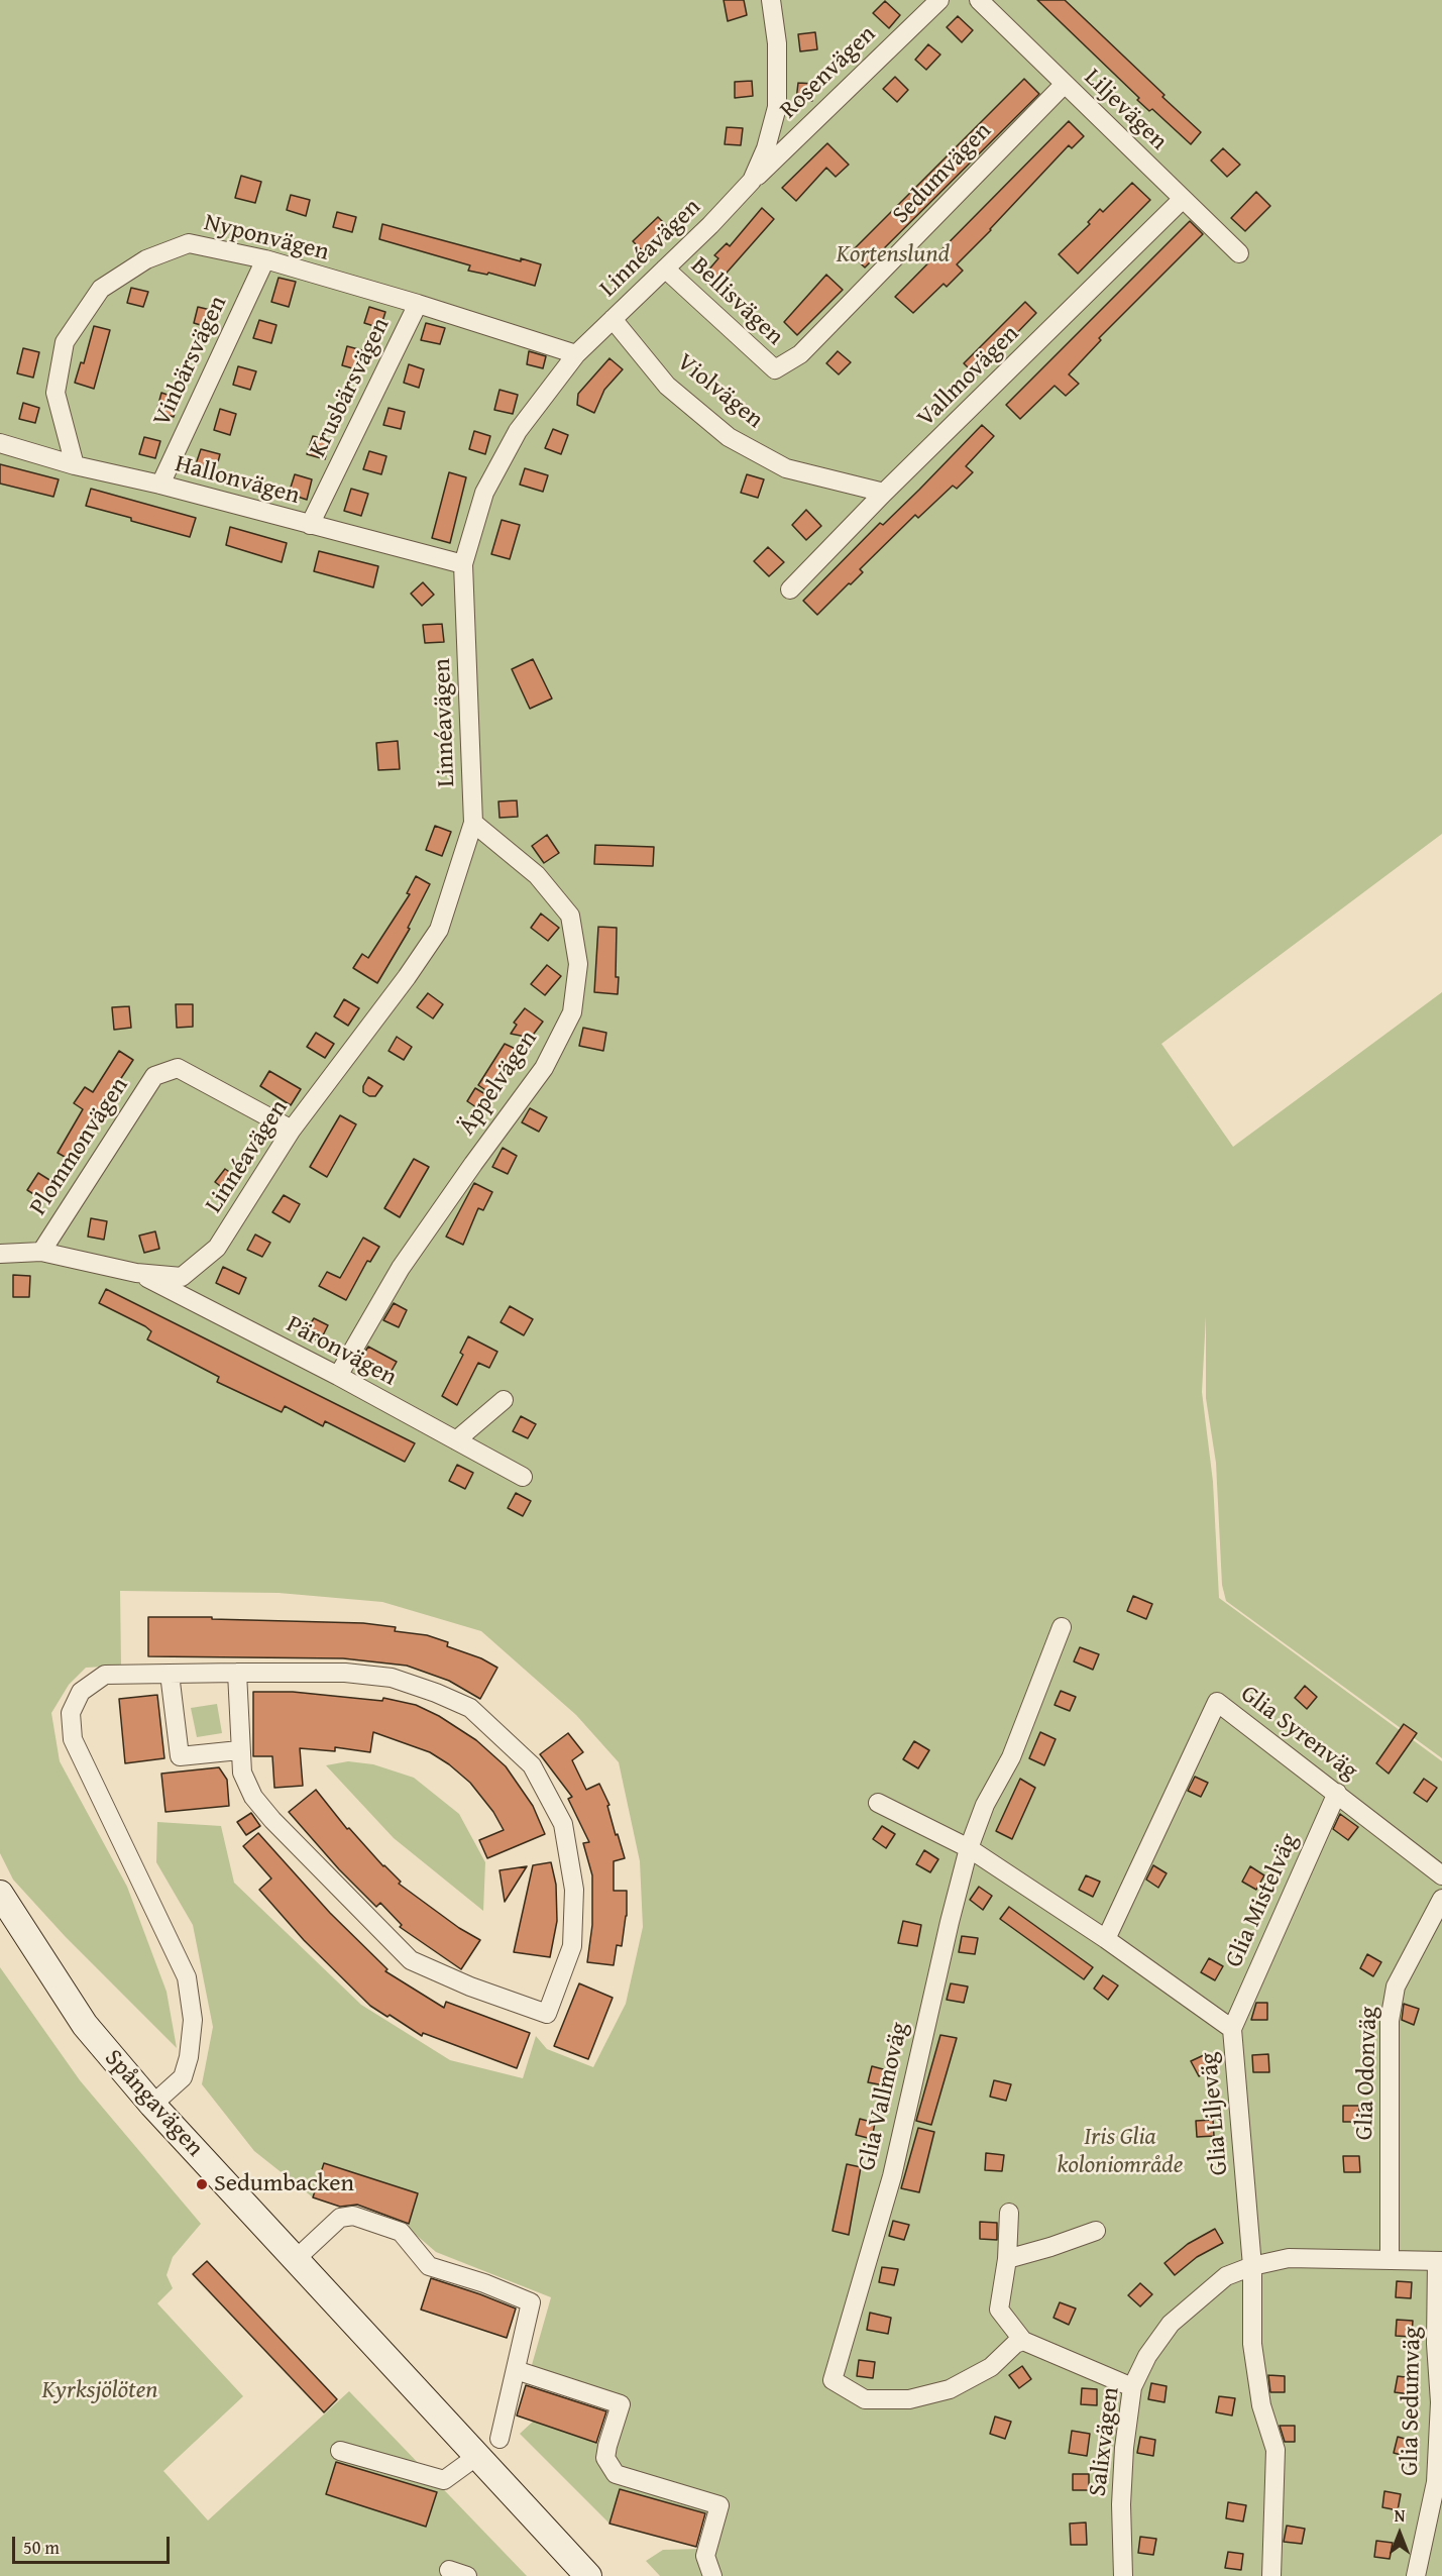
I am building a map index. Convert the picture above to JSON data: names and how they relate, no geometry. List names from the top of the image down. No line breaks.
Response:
{"streets":{"street":["Rosenvägen","Liljevägen","Sedumvägen","Nyponvägen","Linnéavägen","Bellisvägen","Vinbärsvägen","Vallmovägen","Krusbärsvägen","Violvägen","Hallonvägen","Äppelvägen","Plommonvägen","Päronvägen","Glia Syrenväg","Glia Mistelväg","Glia Odonväg","Glia Vallmoväg","Spångavägen","Glia Liljeväg","Glia Sedumväg","Salixvägen"]},"crossings":[["Rosenvägen","Linnéavägen"],["Liljevägen","Sedumvägen"],["Liljevägen","Vallmovägen"],["Sedumvägen","Bellisvägen"],["Nyponvägen","Linnéavägen"],["Nyponvägen","Vinbärsvägen"],["Nyponvägen","Krusbärsvägen"],["Nyponvägen","Hallonvägen"],["Linnéavägen","Bellisvägen"],["Linnéavägen","Violvägen"],["Linnéavägen","Hallonvägen"],["Linnéavägen","Äppelvägen"],["Linnéavägen","Plommonvägen"],["Linnéavägen","Päronvägen"],["Vinbärsvägen","Hallonvägen"],["Vallmovägen","Violvägen"],["Krusbärsvägen","Hallonvägen"],["Äppelvägen","Päronvägen"],["Glia Syrenväg","Glia Mistelväg"],["Glia Syrenväg","Glia Liljeväg"],["Glia Mistelväg","Glia Liljeväg"],["Glia Odonväg","Salixvägen"],["Glia Vallmoväg","Glia Liljeväg"],["Glia Liljeväg","Salixvägen"],["Glia Sedumväg","Salixvägen"]],"parks":["Kortenslund","Iris Glia koloniområde","Kyrksjölöten"],"places":["Sedumbacken"],"scale_bar":"50 m","north":"top"}
